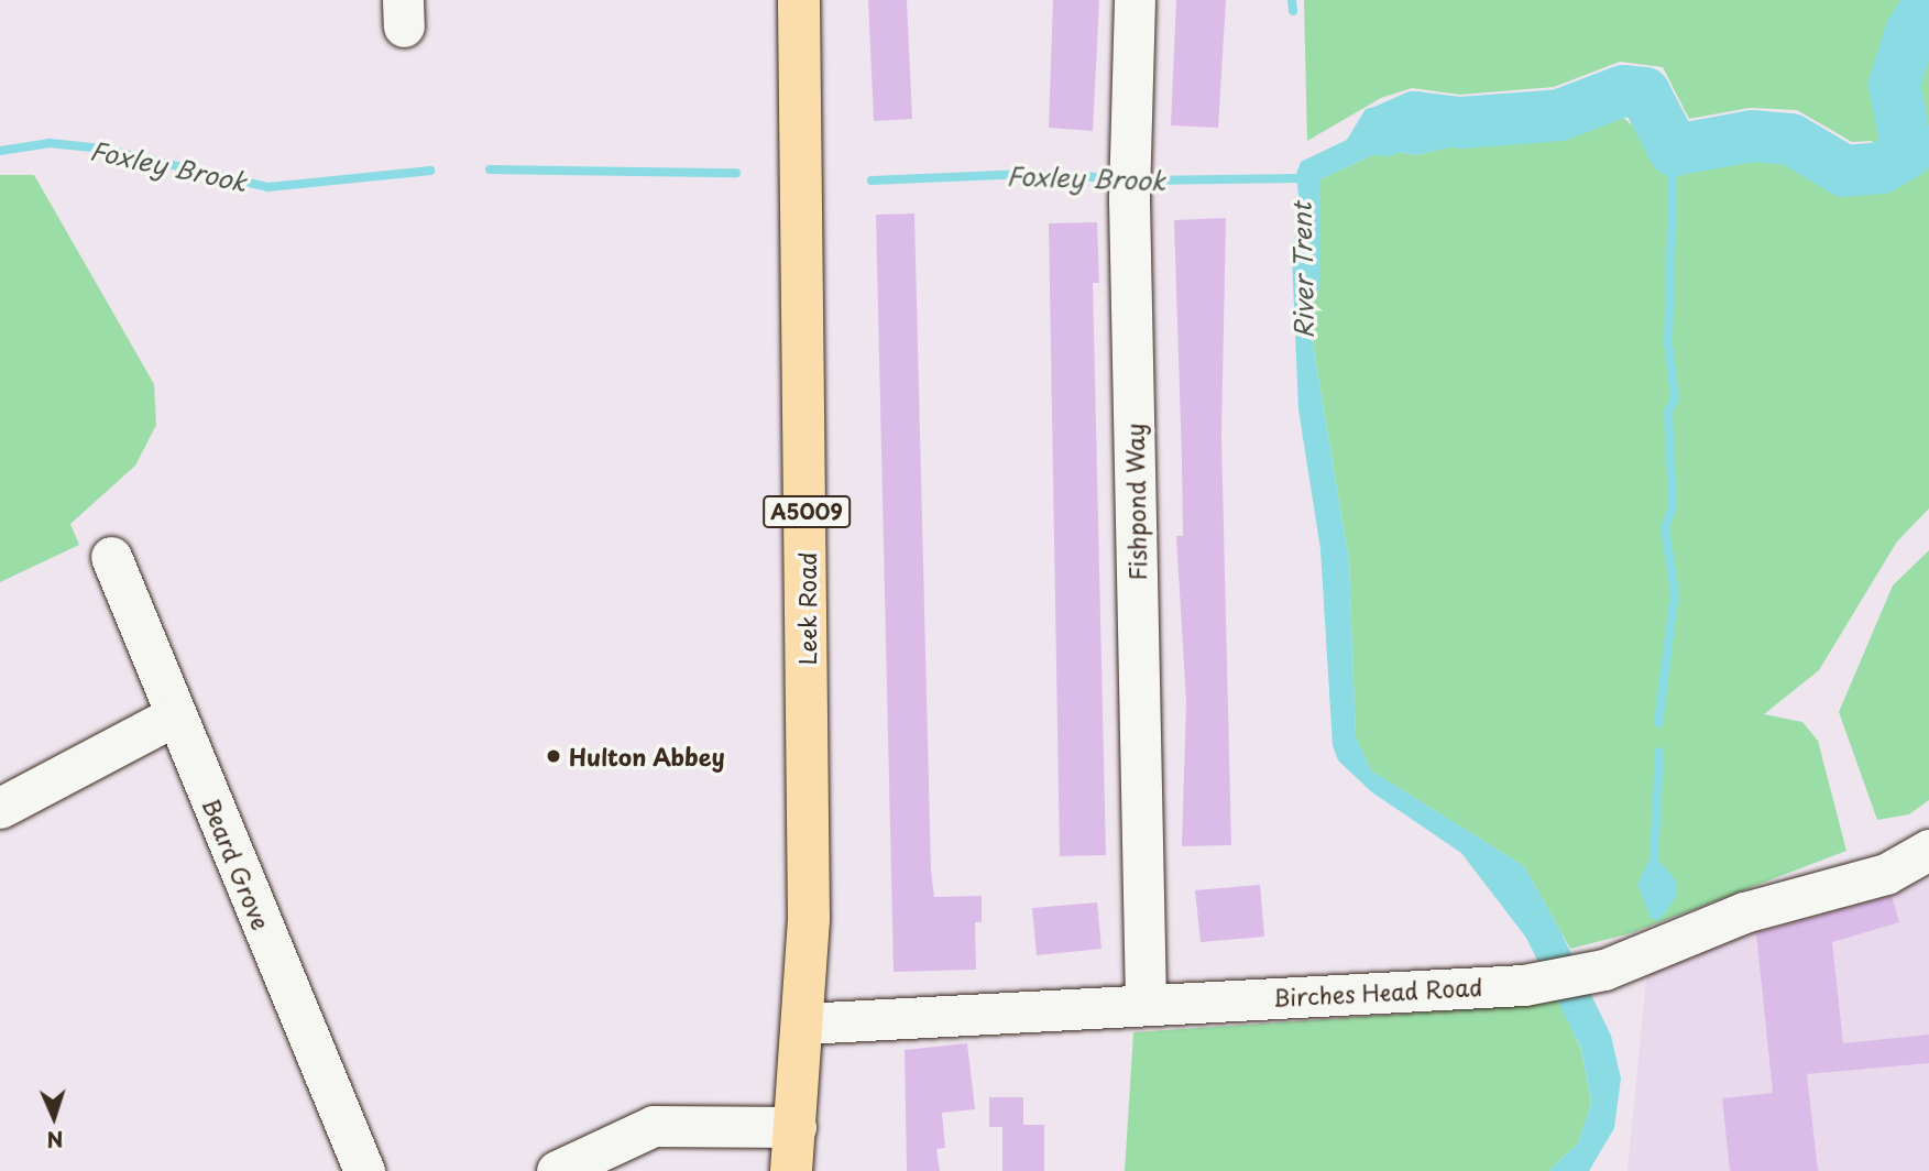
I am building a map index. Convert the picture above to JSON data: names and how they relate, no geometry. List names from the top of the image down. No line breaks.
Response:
{"streets":{"main road":["A5009","Leek Road"],"street":["Fishpond Way","Beard Grove","Birches Head Road"]},"crossings":[["Fishpond Way","Birches Head Road"],["Leek Road","Birches Head Road"]],"water":["Foxley Brook","River Trent"],"places":["Hulton Abbey"],"north":"bottom"}
